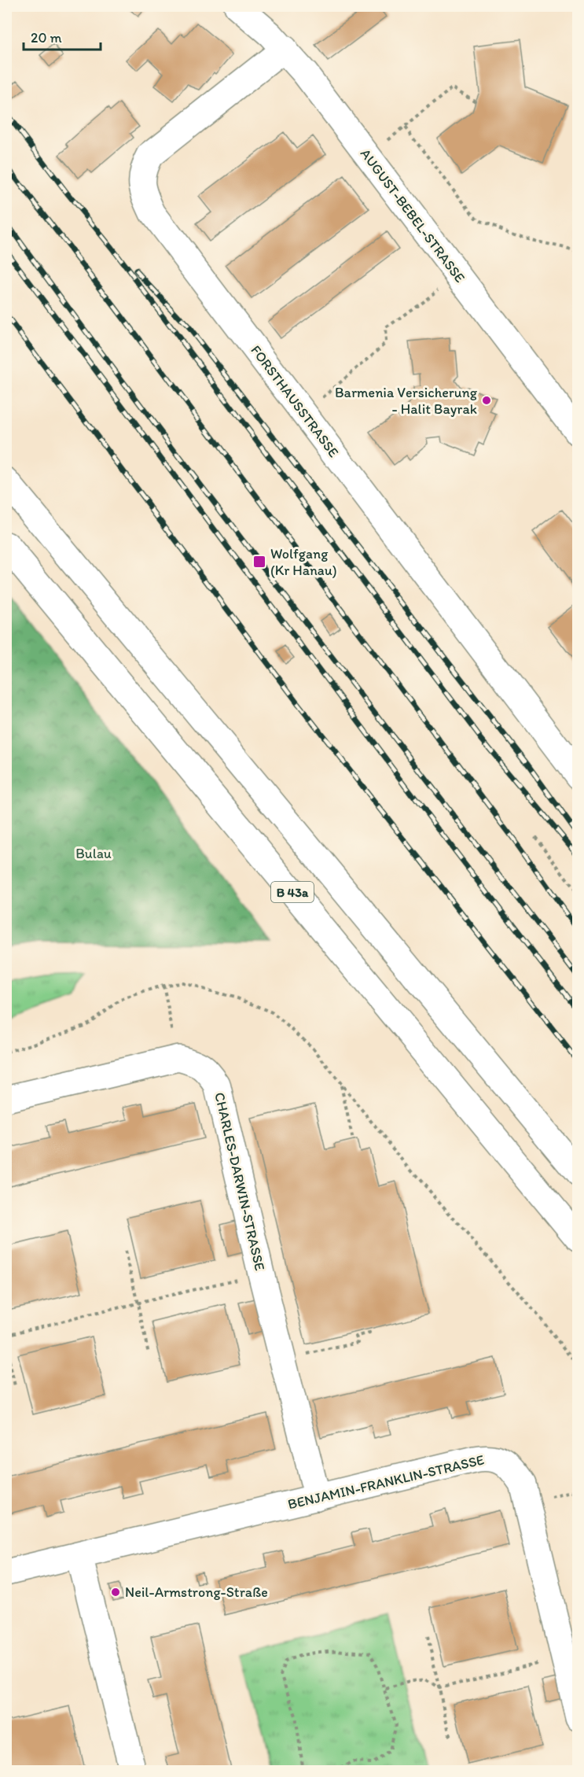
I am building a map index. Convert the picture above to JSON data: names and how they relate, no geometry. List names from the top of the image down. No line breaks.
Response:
{"streets":{"main road":["AUGUST-BEBEL-STRASSE","FORSTHAUSSTRASSE","B 43a","CHARLES-DARWIN-STRASSE","BENJAMIN-FRANKLIN-STRASSE"]},"crossings":[["AUGUST-BEBEL-STRASSE","FORSTHAUSSTRASSE"],["CHARLES-DARWIN-STRASSE","BENJAMIN-FRANKLIN-STRASSE"]],"parks":["Bulau"],"places":{"other":["Barmenia Versicherung - Halit Bayrak","Neil-Armstrong-Straße"],"transit":["Wolfgang (Kr Hanau)"]},"scale_bar":"20 m"}
